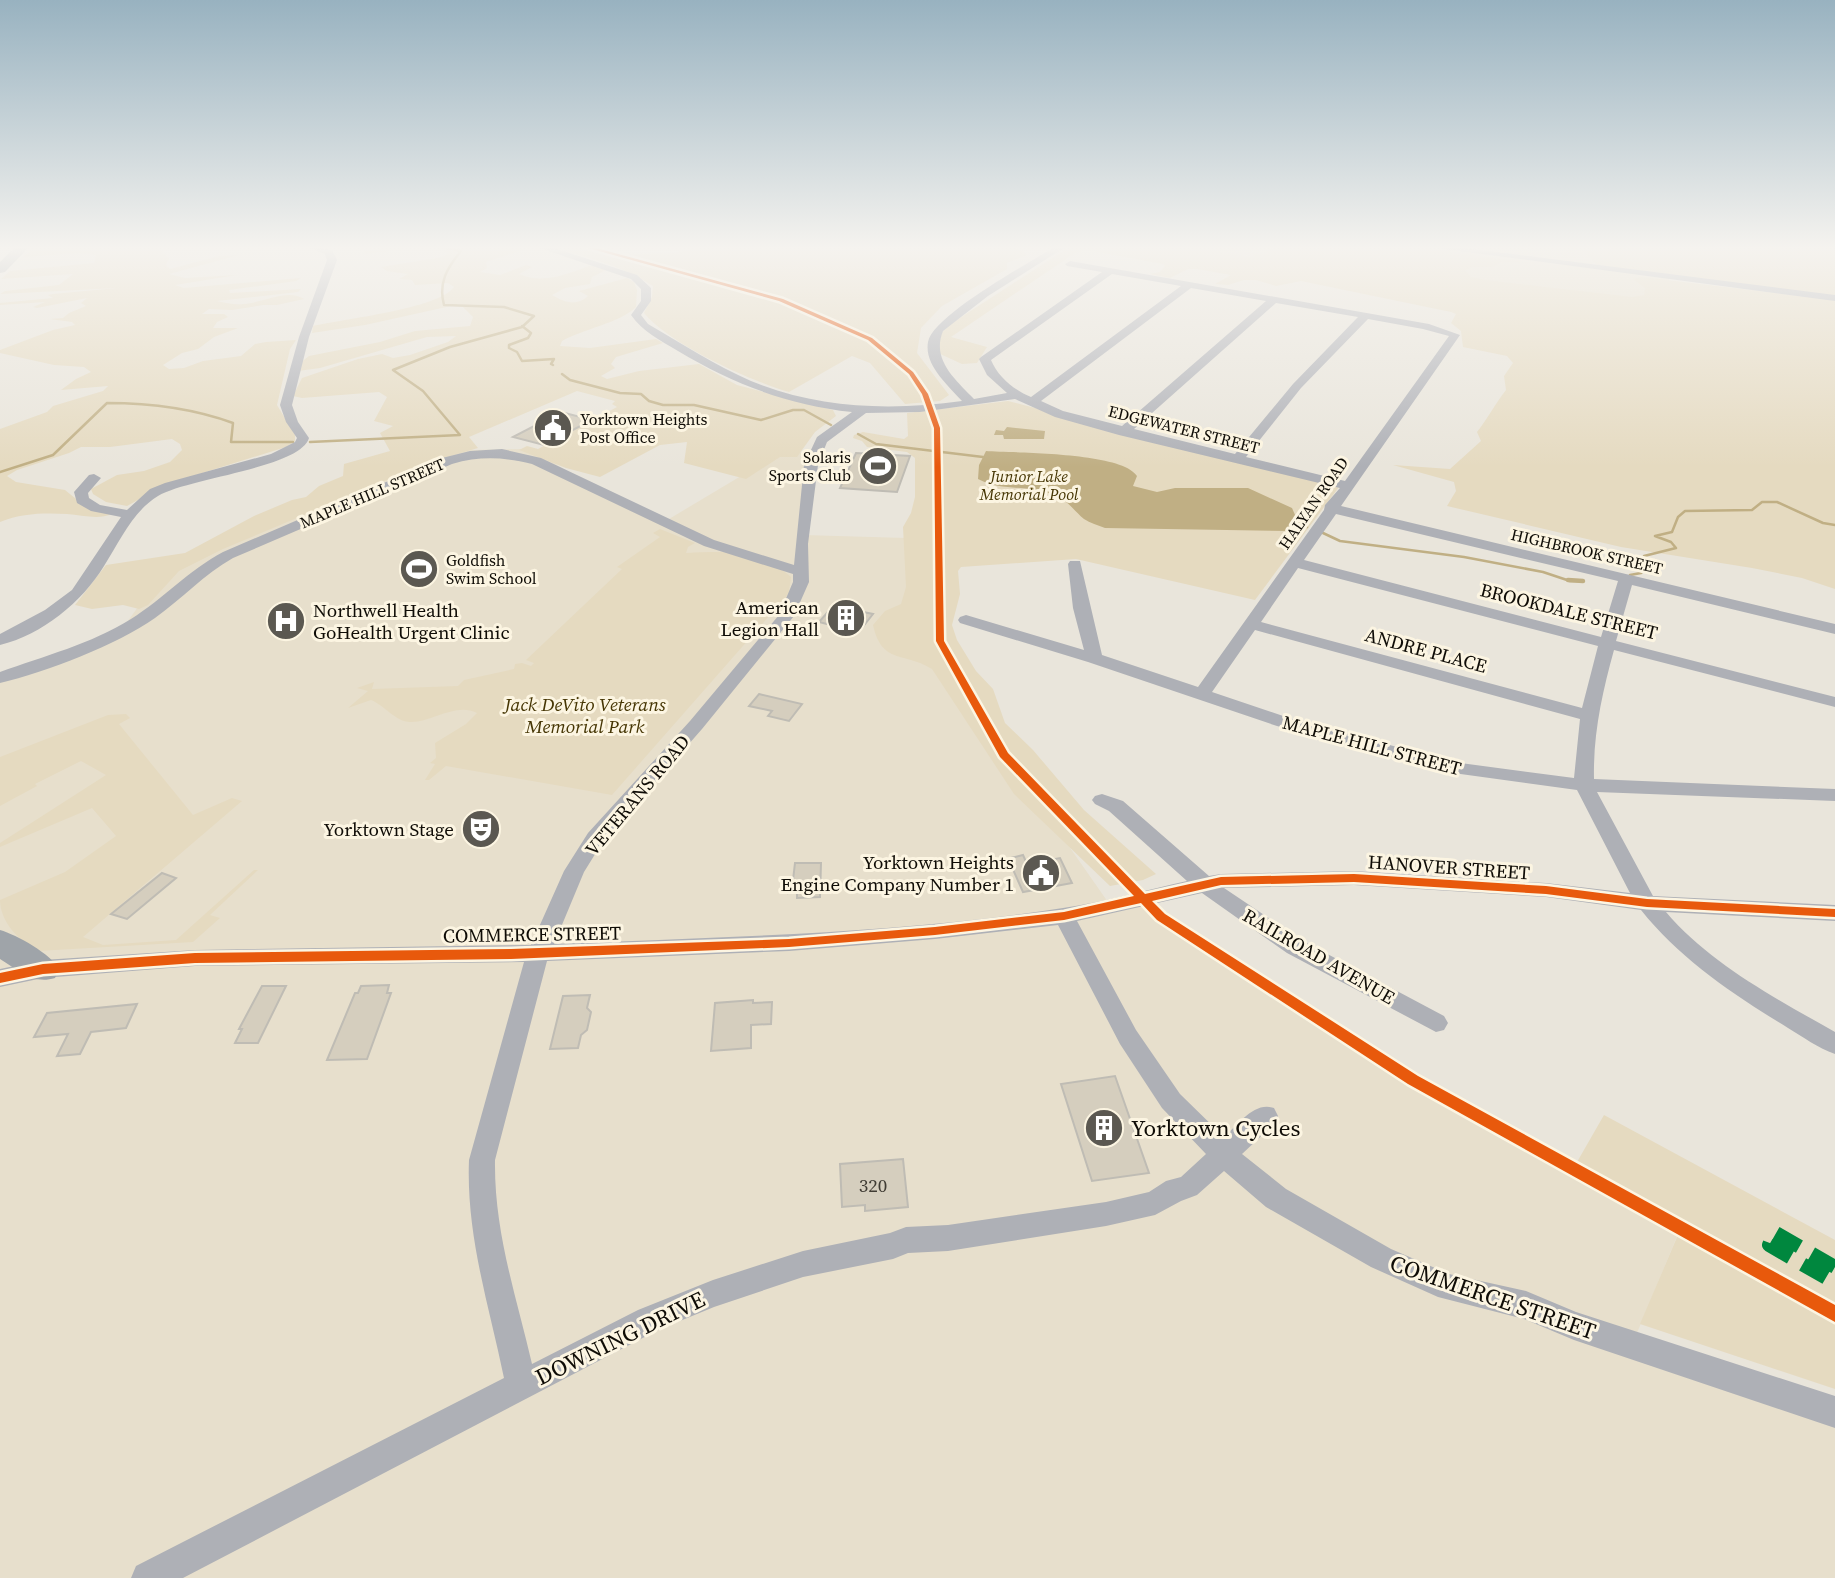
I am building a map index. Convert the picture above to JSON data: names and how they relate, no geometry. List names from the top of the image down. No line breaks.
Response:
{"streets":{"street":["EDGEWATER STREET","MAPLE HILL STREET","HALYAN ROAD","HIGHBROOK STREET","BROOKDALE STREET","ANDRE PLACE","VETERANS ROAD","HANOVER STREET","COMMERCE STREET","RAILROAD AVENUE","DOWNING DRIVE"]},"crossings":[["EDGEWATER STREET","HALYAN ROAD"],["MAPLE HILL STREET","HALYAN ROAD"],["MAPLE HILL STREET","VETERANS ROAD"],["HALYAN ROAD","HIGHBROOK STREET"],["HALYAN ROAD","BROOKDALE STREET"],["HALYAN ROAD","ANDRE PLACE"],["VETERANS ROAD","COMMERCE STREET"],["VETERANS ROAD","DOWNING DRIVE"],["HANOVER STREET","COMMERCE STREET"],["HANOVER STREET","RAILROAD AVENUE"],["COMMERCE STREET","DOWNING DRIVE"]],"parks":["Junior Lake Memorial Pool","Jack DeVito Veterans Memorial Park"],"places":{"public building":["Yorktown Heights Post Office","Yorktown Heights Engine Company Number 1"],"sports":["Solaris Sports Club","Goldfish Swim School"],"building":["American Legion Hall","Yorktown Cycles"],"hospital":["Northwell Health GoHealth Urgent Clinic"],"theatre":["Yorktown Stage"]},"house_numbers":["320"]}
